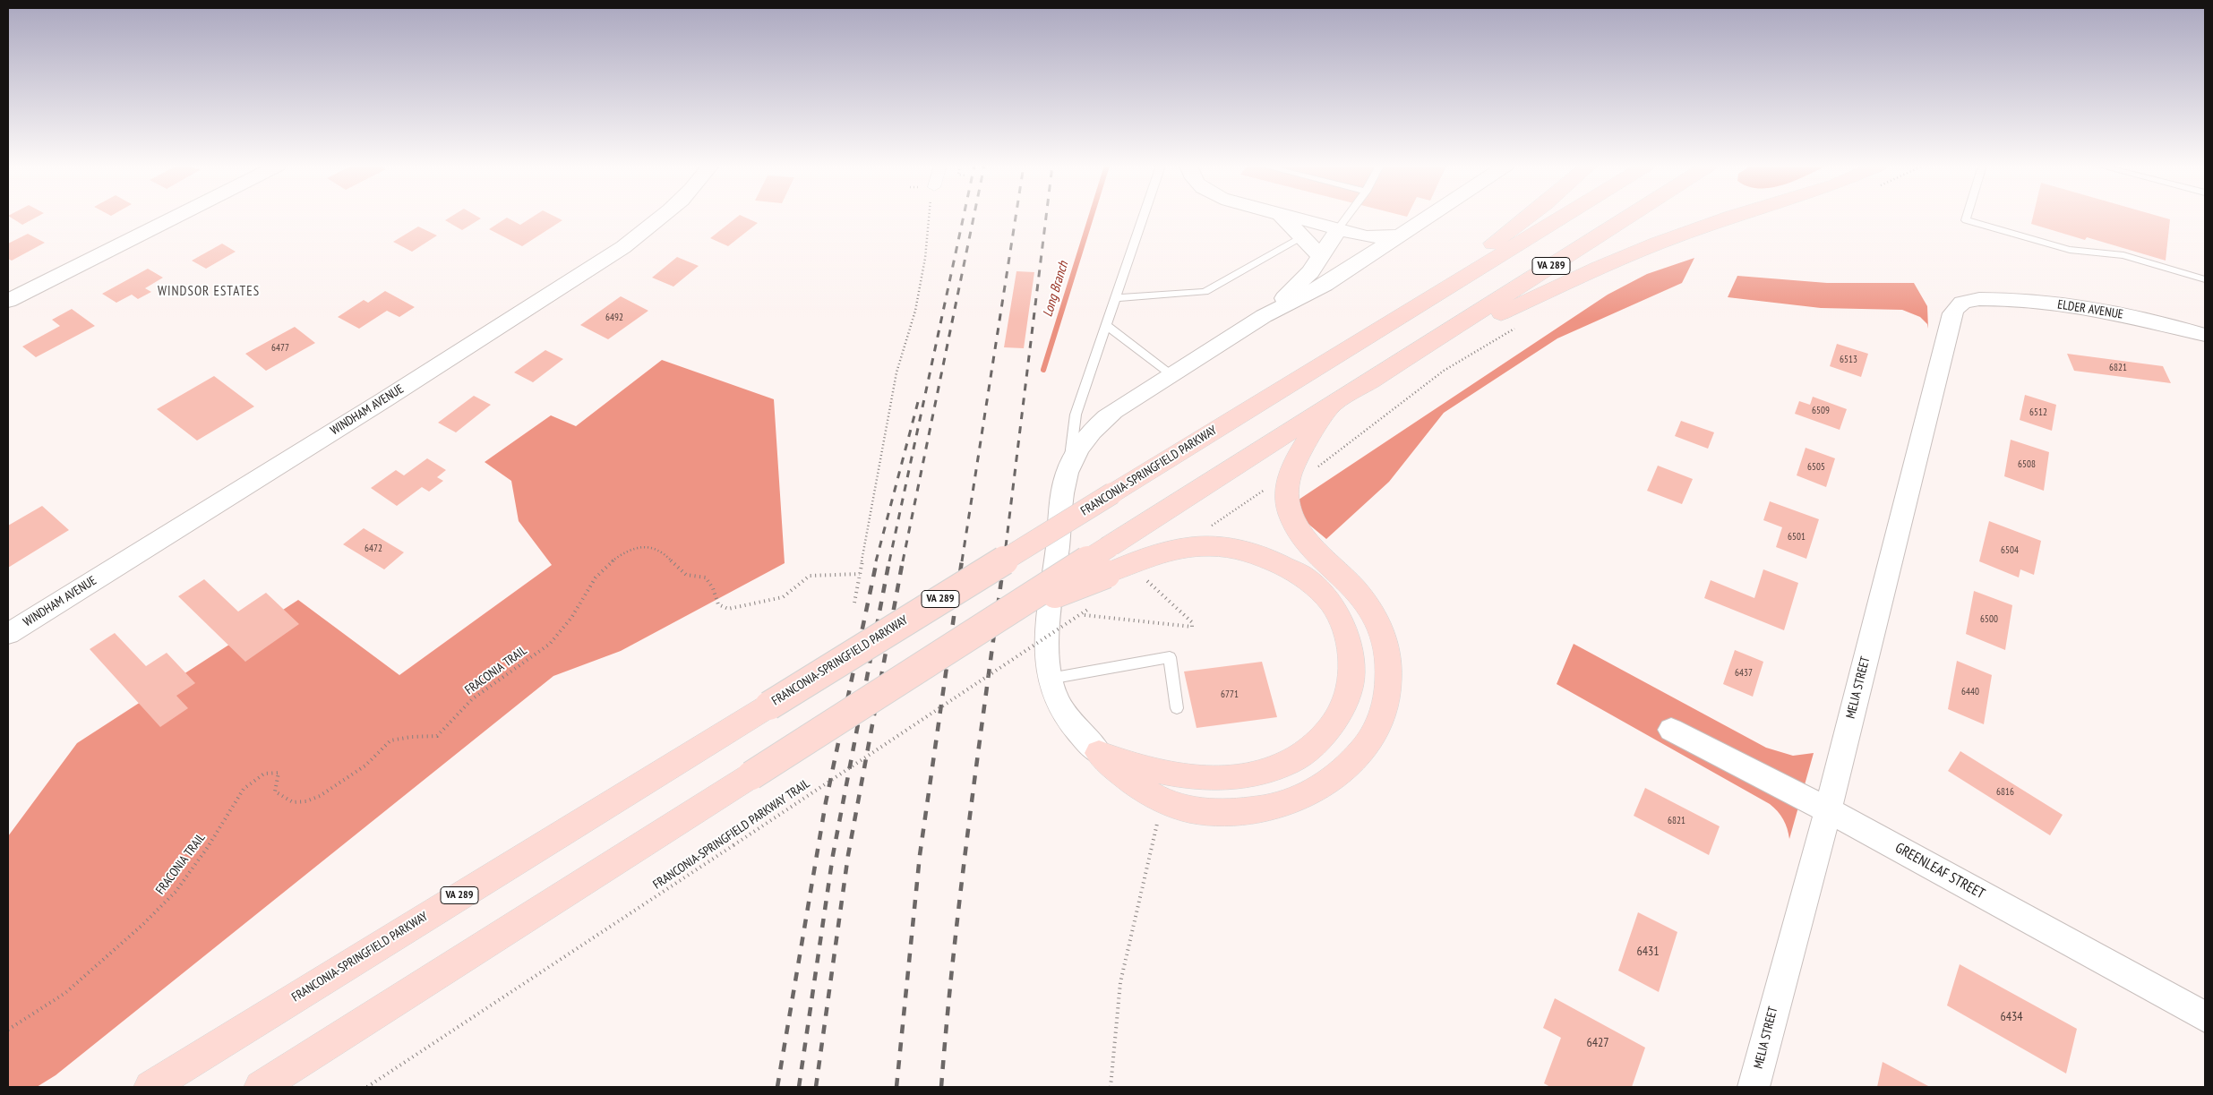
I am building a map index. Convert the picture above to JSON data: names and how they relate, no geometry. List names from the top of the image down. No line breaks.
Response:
{"streets":{"main road":["VA 289","FRANCONIA-SPRINGFIELD PARKWAY"],"street":["ELDER AVENUE","WINDHAM AVENUE","MELIA STREET","GREENLEAF STREET"],"path":["FRACONIA TRAIL","FRANCONIA-SPRINGFIELD PARKWAY TRAIL"]},"crossings":[["ELDER AVENUE","MELIA STREET"],["MELIA STREET","GREENLEAF STREET"]],"districts":["WINDSOR ESTATES"],"water":["Long Branch"],"house_numbers":["6492","6477","6513","6821","6509","6512","6508","6505","6501","6472","6504","6500","6437","6440","6771","6816","6821","6431","6434","6427"]}
